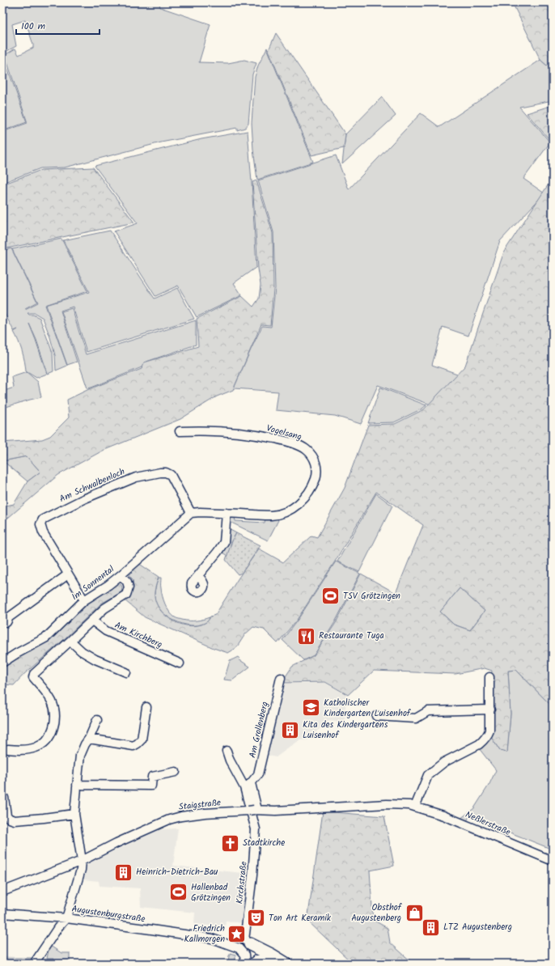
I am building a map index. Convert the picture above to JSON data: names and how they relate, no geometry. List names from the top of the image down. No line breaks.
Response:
{"streets":{"street":["Vogelsang","Am Schwalbenloch","Im Sonnental","Am Kirchberg","Am Grollenberg","Staigstraße","Neßlerstraße","Kirchstraße","Augustenburgstraße"]},"crossings":[["Vogelsang","Am Schwalbenloch"],["Vogelsang","Im Sonnental"],["Am Schwalbenloch","Im Sonnental"],["Am Grollenberg","Kirchstraße"],["Staigstraße","Neßlerstraße"],["Kirchstraße","Augustenburgstraße"]],"places":{"sports":["TSV Grötzingen","Hallenbad Grötzingen"],"restaurant":["Restaurante Tuga"],"school or university":["Katholischer Kindergarten Luisenhof"],"building":["Kita des Kindergartens Luisenhof","Heinrich-Dietrich-Bau","LTZ Augustenberg"],"church":["Stadtkirche"],"shop":["Obsthof Augustenberg"],"theatre":["Ton Art Keramik"],"place":["Friedrich Kallmorgen"]},"scale_bar":"100 m"}
